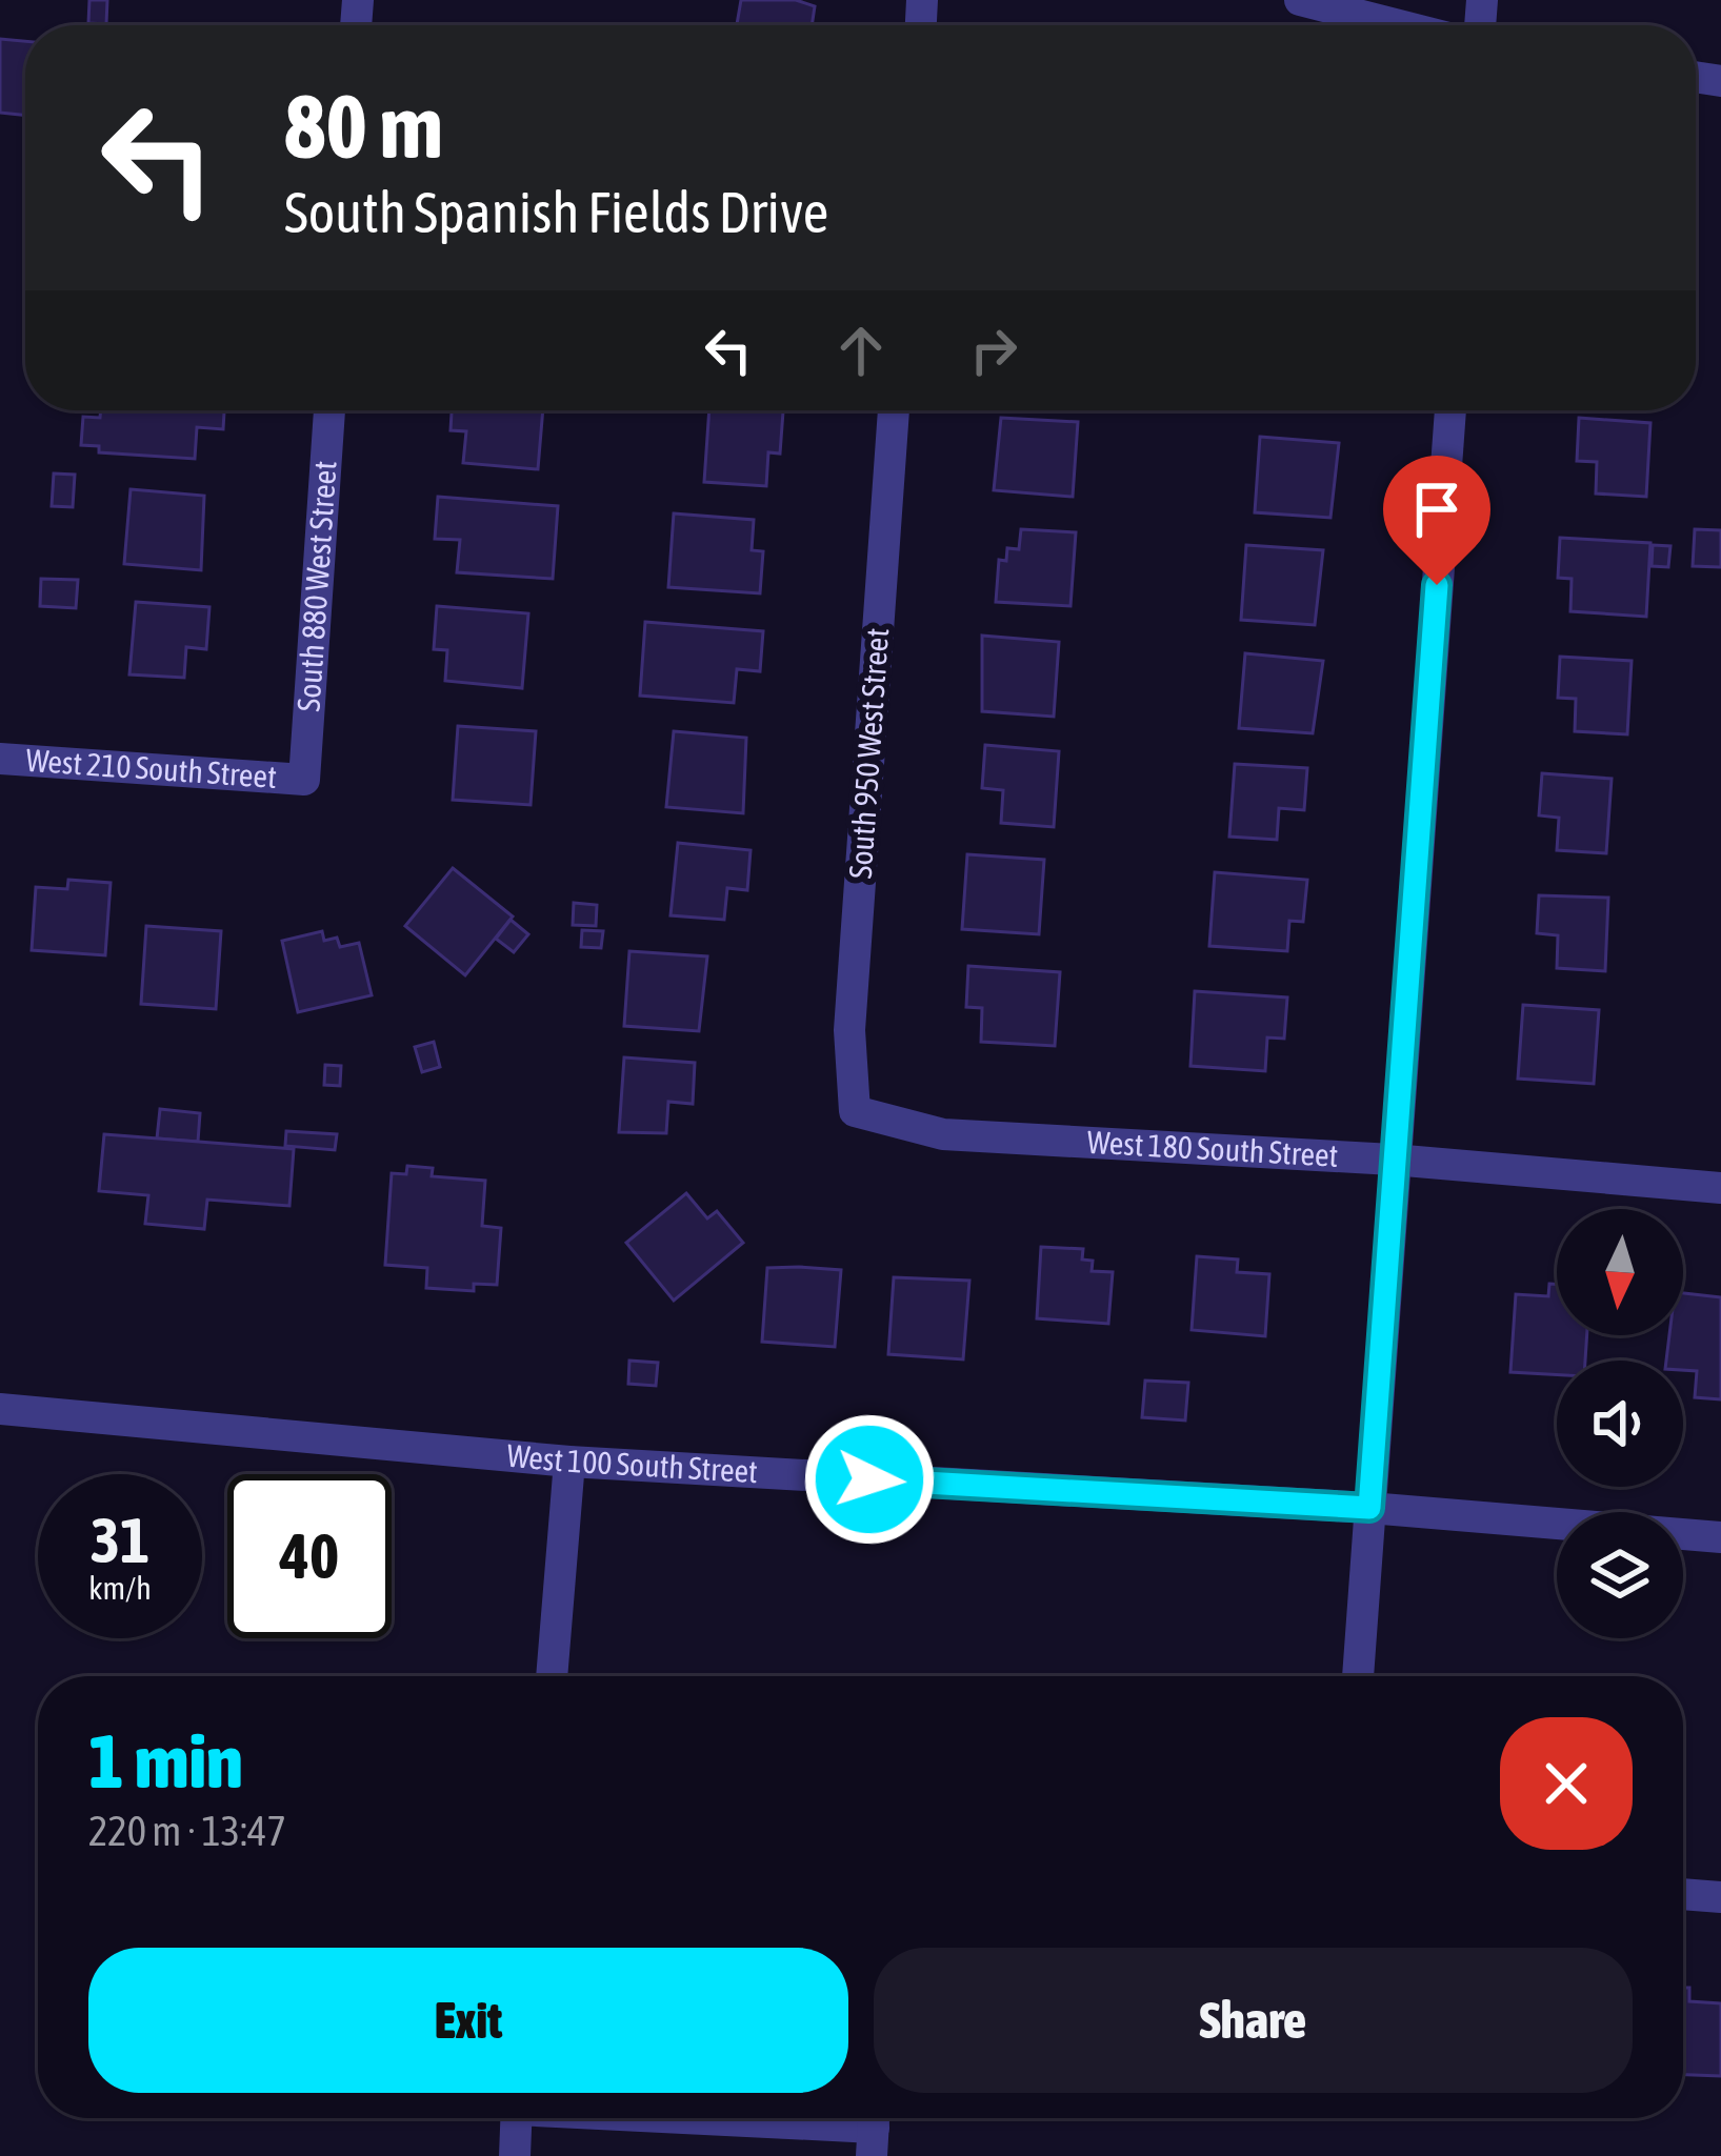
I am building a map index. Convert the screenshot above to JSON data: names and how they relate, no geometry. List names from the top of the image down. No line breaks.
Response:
{"streets":{"street":["South 880 West Street","South 950 West Street","West 210 South Street","West 180 South Street","West 100 South Street"]},"crossings":[["South 880 West Street","West 210 South Street"],["South 950 West Street","West 180 South Street"]],"north":"bottom","page":{"turn":["80 m","South Spanish Fields Drive"],"speed":"31 km/h","limit":"40","heading":["1 min","220 m · 13:47"],"buttons":["Exit","Share"]}}
